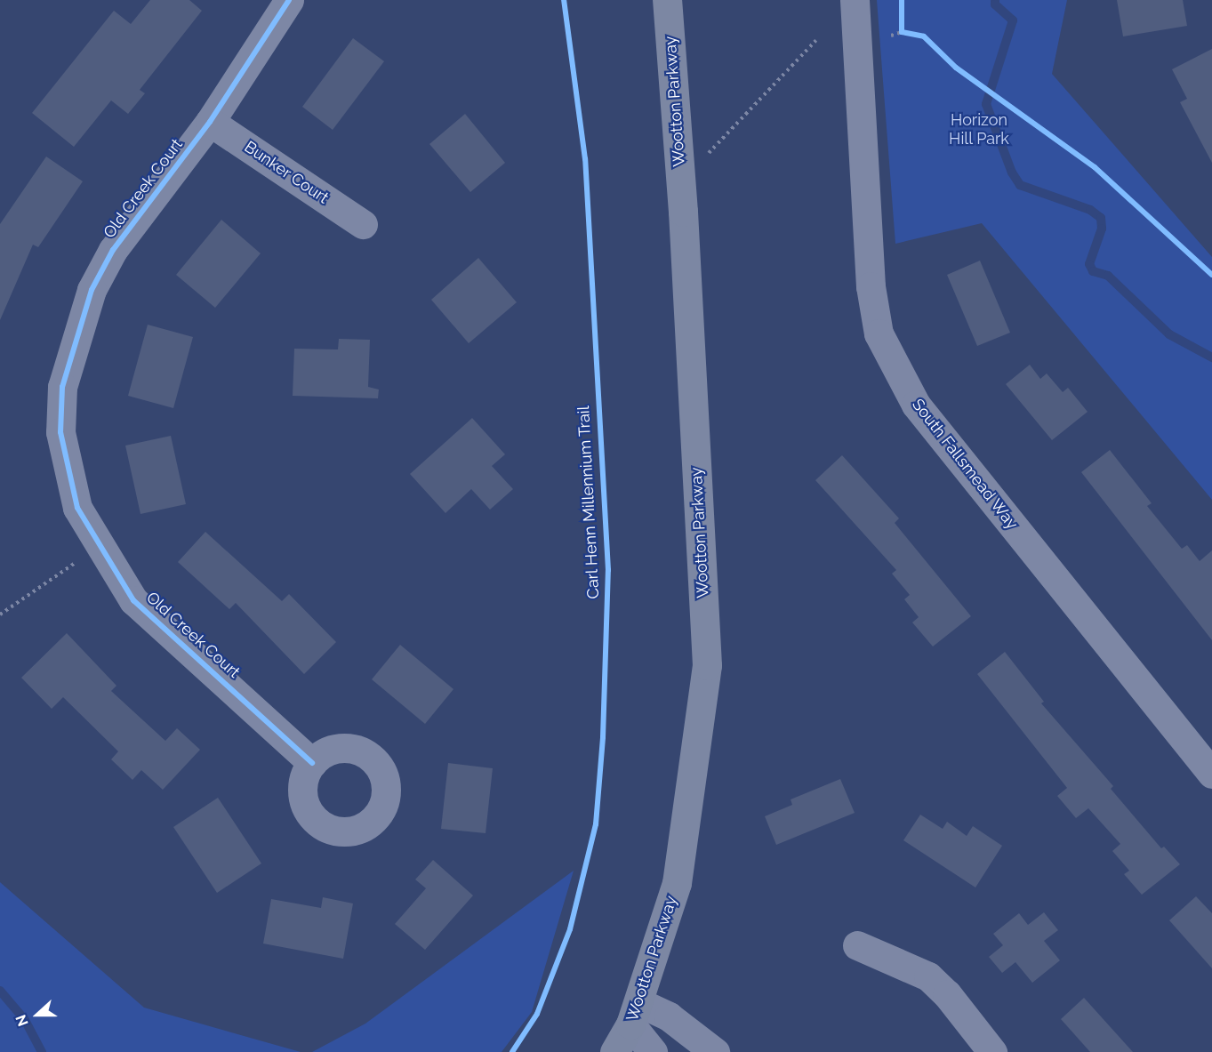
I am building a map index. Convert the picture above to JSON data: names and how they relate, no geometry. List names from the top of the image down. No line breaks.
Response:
{"streets":{"main road":["Wootton Parkway"],"street":["Bunker Court","Old Creek Court","South Fallsmead Way"],"cycle path":["Carl Henn Millennium Trail"]},"crossings":[["Bunker Court","Old Creek Court"]],"parks":["Horizon Hill Park"],"north":"left"}
